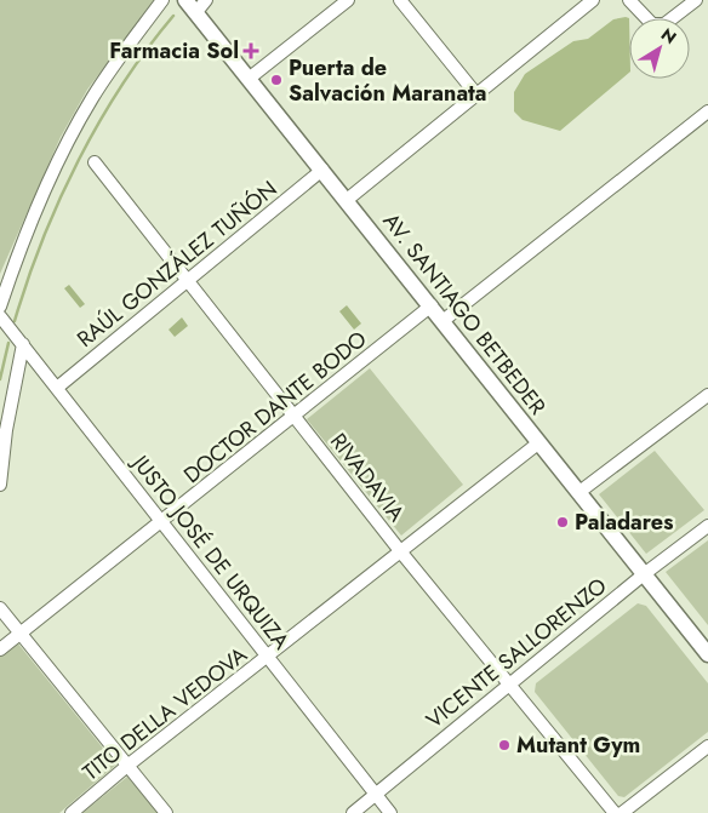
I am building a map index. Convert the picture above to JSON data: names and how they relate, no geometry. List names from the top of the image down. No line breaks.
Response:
{"streets":{"main road":["AV. SANTIAGO BETBEDER"],"street":["RAÚL GONZÁLEZ TUÑÓN","DOCTOR DANTE BODO","RIVADAVIA","JUSTO JOSÉ DE URQUIZA","VICENTE SALLORENZO","TITO DELLA VEDOVA"]},"crossings":[["RAÚL GONZÁLEZ TUÑÓN","AV. SANTIAGO BETBEDER"],["RAÚL GONZÁLEZ TUÑÓN","RIVADAVIA"],["RAÚL GONZÁLEZ TUÑÓN","JUSTO JOSÉ DE URQUIZA"],["AV. SANTIAGO BETBEDER","DOCTOR DANTE BODO"],["AV. SANTIAGO BETBEDER","VICENTE SALLORENZO"],["AV. SANTIAGO BETBEDER","TITO DELLA VEDOVA"],["DOCTOR DANTE BODO","RIVADAVIA"],["DOCTOR DANTE BODO","JUSTO JOSÉ DE URQUIZA"],["RIVADAVIA","VICENTE SALLORENZO"],["RIVADAVIA","TITO DELLA VEDOVA"],["JUSTO JOSÉ DE URQUIZA","VICENTE SALLORENZO"],["JUSTO JOSÉ DE URQUIZA","TITO DELLA VEDOVA"]],"places":{"health":["Farmacia Sol"],"other":["Puerta de Salvación Maranata","Paladares","Mutant Gym"]},"north":"top right"}
